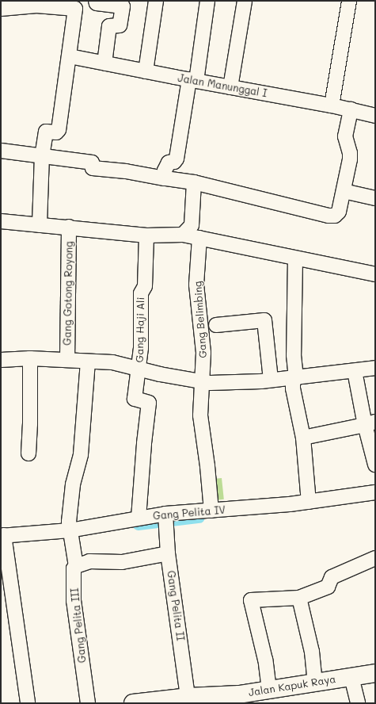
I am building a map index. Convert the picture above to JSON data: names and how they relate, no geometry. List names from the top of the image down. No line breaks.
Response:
{"streets":{"main road":["Jalan Kapuk Raya"],"street":["Jalan Manunggal I","Gang Gotong Royong","Gang Belimbing","Gang Haji Ali","Gang Pelita IV","Gang Pelita II","Gang Pelita III"]},"crossings":[["Gang Belimbing","Gang Pelita IV"],["Gang Haji Ali","Gang Pelita IV"],["Gang Pelita IV","Gang Pelita II"],["Gang Pelita IV","Gang Pelita III"],["Gang Pelita II","Jalan Kapuk Raya"]]}
